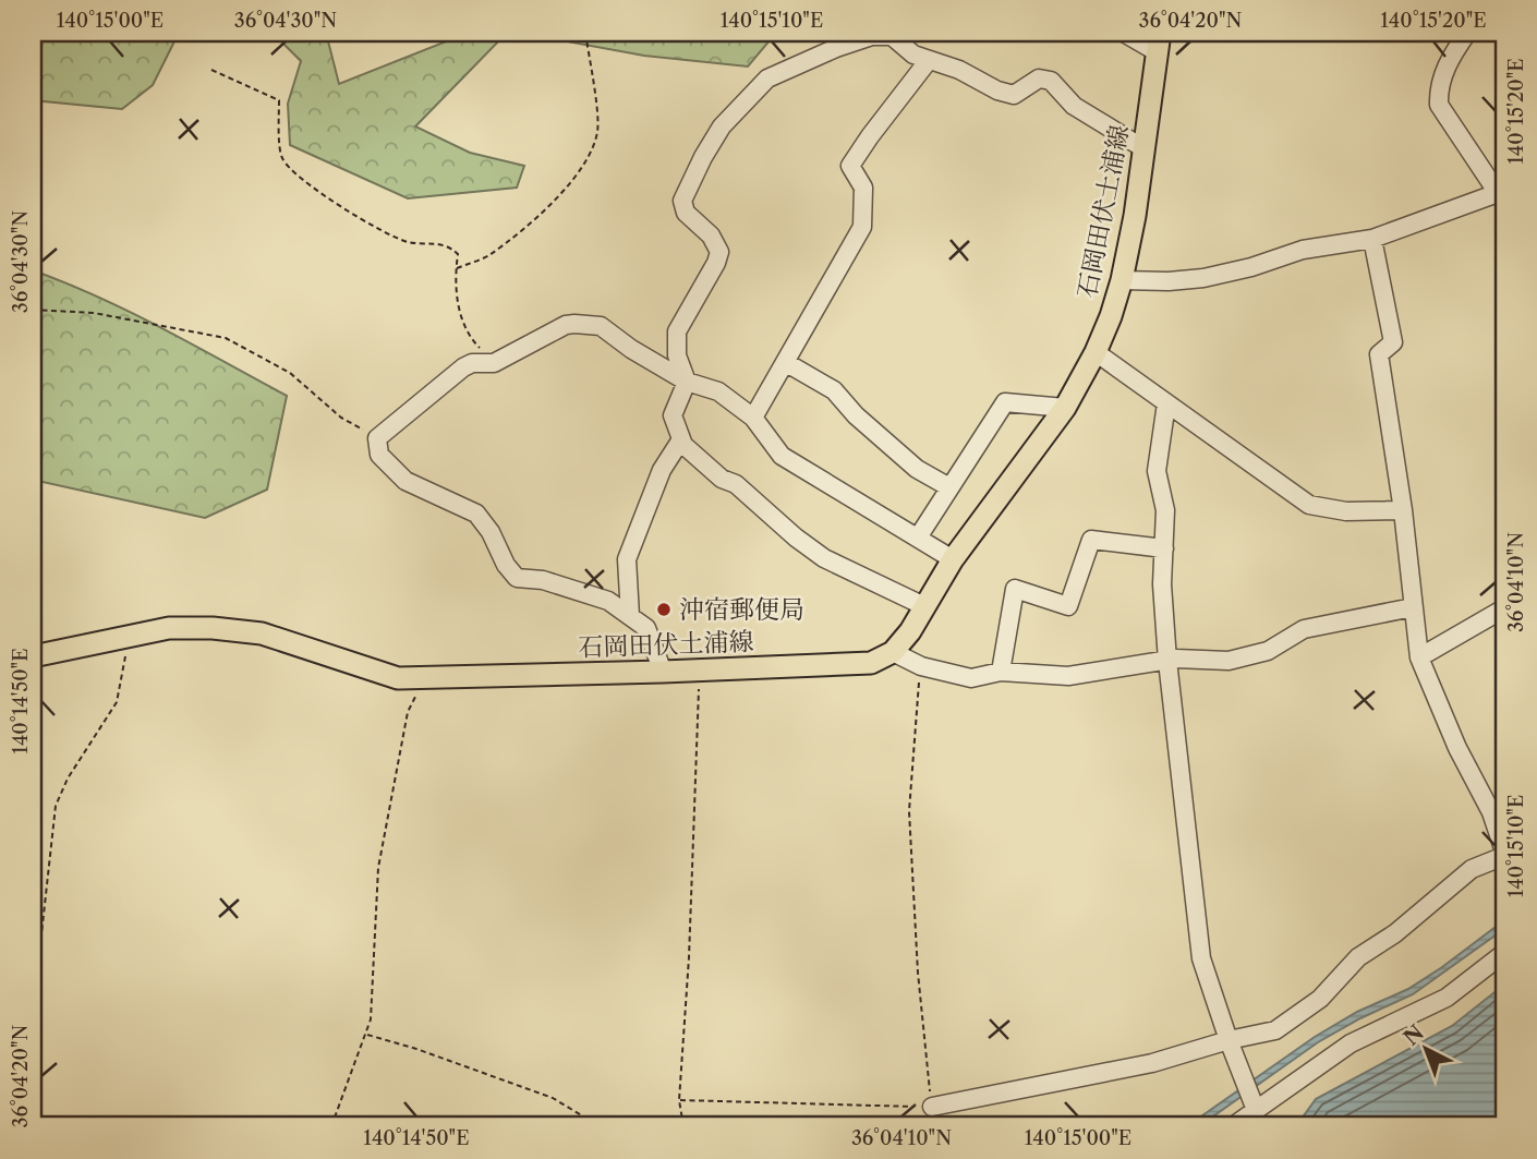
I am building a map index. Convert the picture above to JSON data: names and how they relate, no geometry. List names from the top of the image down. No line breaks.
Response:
{"streets":{"main road":["石岡田伏土浦線"]},"places":["沖宿郵便局"],"north":"top left","coordinates":["140°15'00\"E","36°04'30\"N","140°15'10\"E","36°04'20\"N","140°15'20\"E","36°04'10\"N","140°14'50\"E"]}
